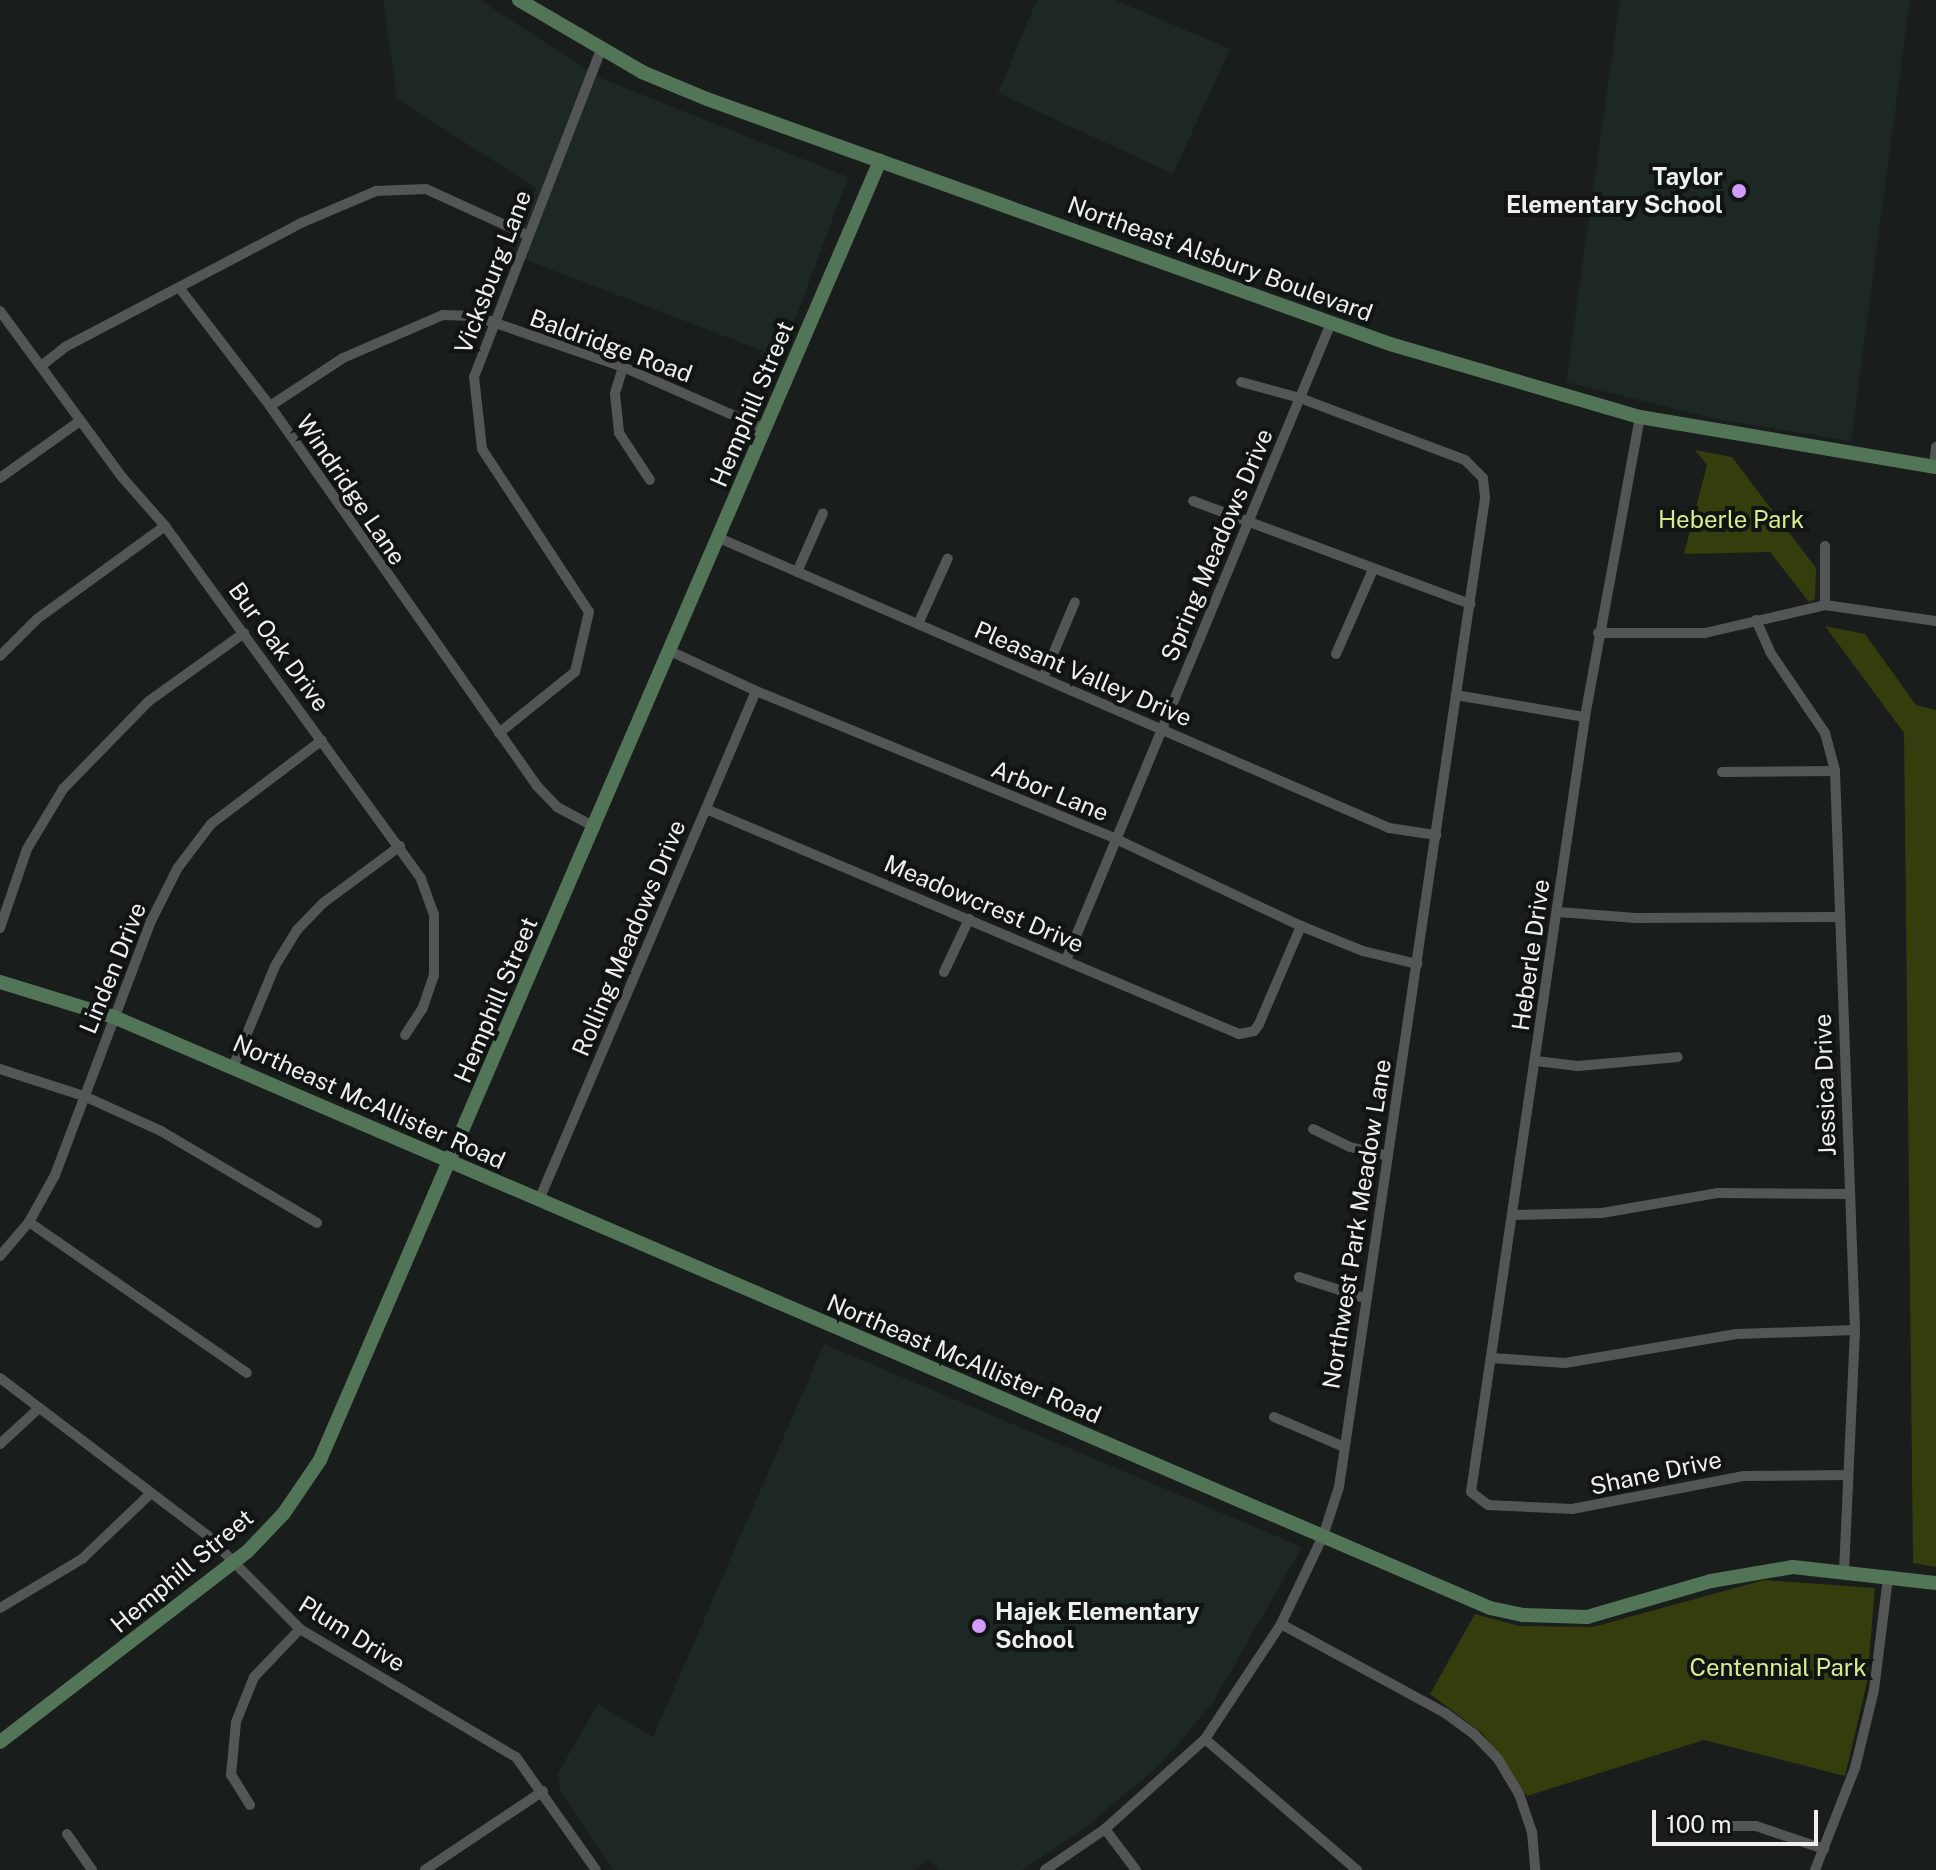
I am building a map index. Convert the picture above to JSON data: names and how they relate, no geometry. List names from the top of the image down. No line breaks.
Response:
{"streets":{"street":["Northeast Alsbury Boulevard","Vicksburg Lane","Baldridge Road","Hemphill Street","Windridge Lane","Spring Meadows Drive","Bur Oak Drive","Pleasant Valley Drive","Arbor Lane","Meadowcrest Drive","Rolling Meadows Drive","Heberle Drive","Linden Drive","Jessica Drive","Northeast McAllister Road","Northwest Park Meadow Lane","Shane Drive","Plum Drive"]},"crossings":[["Northeast Alsbury Boulevard","Vicksburg Lane"],["Northeast Alsbury Boulevard","Hemphill Street"],["Northeast Alsbury Boulevard","Spring Meadows Drive"],["Northeast Alsbury Boulevard","Heberle Drive"],["Vicksburg Lane","Baldridge Road"],["Vicksburg Lane","Windridge Lane"],["Baldridge Road","Hemphill Street"],["Baldridge Road","Windridge Lane"],["Hemphill Street","Windridge Lane"],["Hemphill Street","Pleasant Valley Drive"],["Hemphill Street","Arbor Lane"],["Hemphill Street","Northeast McAllister Road"],["Hemphill Street","Plum Drive"],["Spring Meadows Drive","Pleasant Valley Drive"],["Spring Meadows Drive","Arbor Lane"],["Spring Meadows Drive","Meadowcrest Drive"],["Spring Meadows Drive","Northwest Park Meadow Lane"],["Bur Oak Drive","Linden Drive"],["Pleasant Valley Drive","Northwest Park Meadow Lane"],["Arbor Lane","Meadowcrest Drive"],["Arbor Lane","Rolling Meadows Drive"],["Arbor Lane","Northwest Park Meadow Lane"],["Meadowcrest Drive","Rolling Meadows Drive"],["Rolling Meadows Drive","Northeast McAllister Road"],["Heberle Drive","Shane Drive"],["Linden Drive","Northeast McAllister Road"],["Jessica Drive","Northeast McAllister Road"],["Jessica Drive","Shane Drive"],["Northeast McAllister Road","Northwest Park Meadow Lane"]],"parks":["Heberle Park","Centennial Park"],"places":["Taylor Elementary School","Hajek Elementary School"],"scale_bar":"100 m"}
